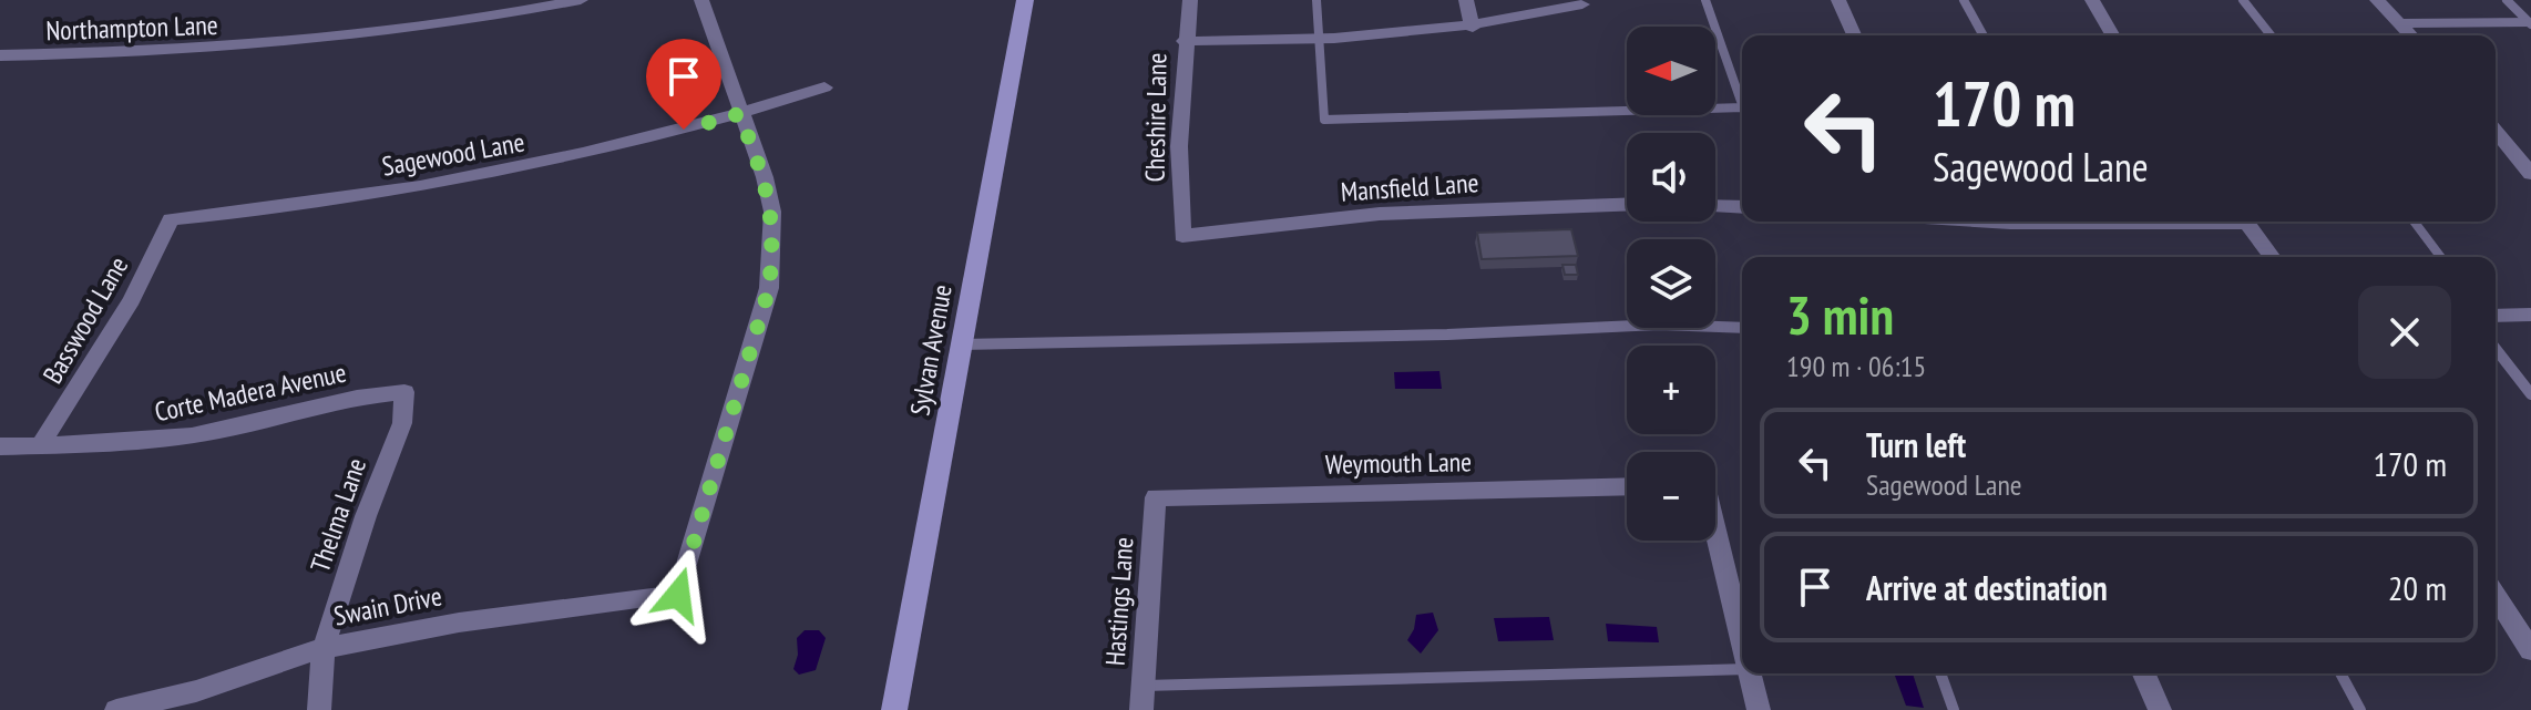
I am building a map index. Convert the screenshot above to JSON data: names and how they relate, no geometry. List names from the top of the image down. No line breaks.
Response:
{"streets":{"main road":["Sylvan Avenue"],"street":["Northampton Lane","Cheshire Lane","Sagewood Lane","Mansfield Lane","Basswood Lane","Corte Madera Avenue","Weymouth Lane","Thelma Lane","Hastings Lane","Swain Drive"]},"crossings":[["Cheshire Lane","Mansfield Lane"],["Sagewood Lane","Basswood Lane"],["Sagewood Lane","Swain Drive"],["Basswood Lane","Corte Madera Avenue"],["Corte Madera Avenue","Thelma Lane"],["Weymouth Lane","Hastings Lane"],["Thelma Lane","Swain Drive"]],"north":"left","page":{"map_buttons":["+","−"],"turn":["170 m","Sagewood Lane"],"heading":["3 min","190 m · 06:15"],"list":[{"name":"Turn left","note":"Sagewood Lane","value":"170 m"},{"name":"Arrive at destination","value":"20 m"}]}}
